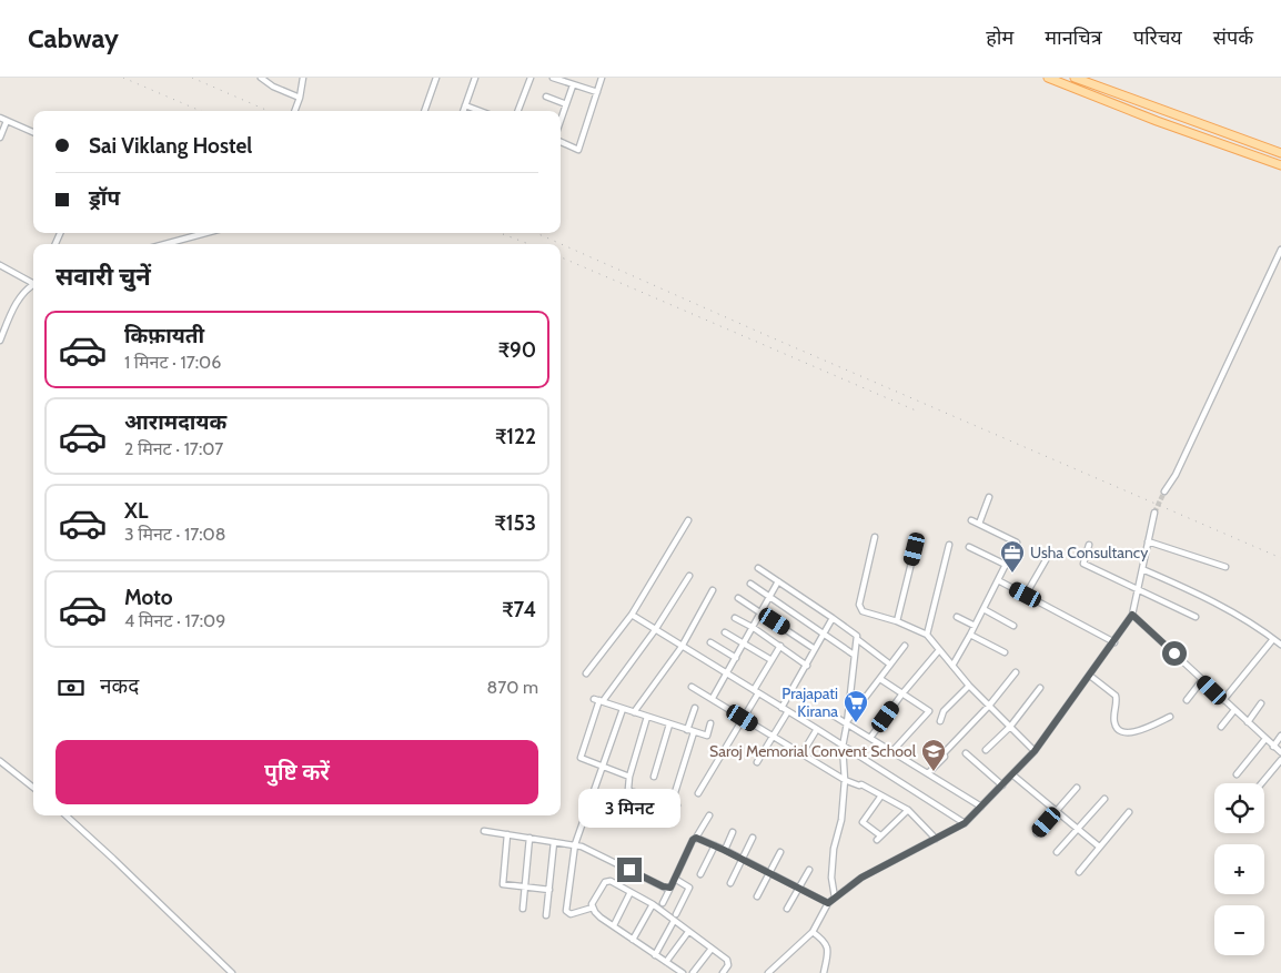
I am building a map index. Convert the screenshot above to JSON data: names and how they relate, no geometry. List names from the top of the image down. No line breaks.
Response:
{"places":{"office":["Usha Consultancy"],"supermarket":["Prajapati Kirana"],"school or university":["Saroj Memorial Convent School"]},"page":{"header":"Cabway","nav":["होम","मानचित्र","परिचय","संपर्क"],"banner":["Sai Viklang Hostel","ड्रॉप"],"heading":"सवारी चुनें","list":[{"name":"किफ़ायती","note":"1 मिनट · 17:06","value":"₹90"},{"name":"आरामदायक","note":"2 मिनट · 17:07","value":"₹122"},{"name":"XL","note":"3 मिनट · 17:08","value":"₹153"},{"name":"Moto","note":"4 मिनट · 17:09","value":"₹74"}],"pay":["नकद","870 m"],"buttons":"पुष्टि करें","map_buttons":["+","−"],"bubble":"3 मिनट"}}
